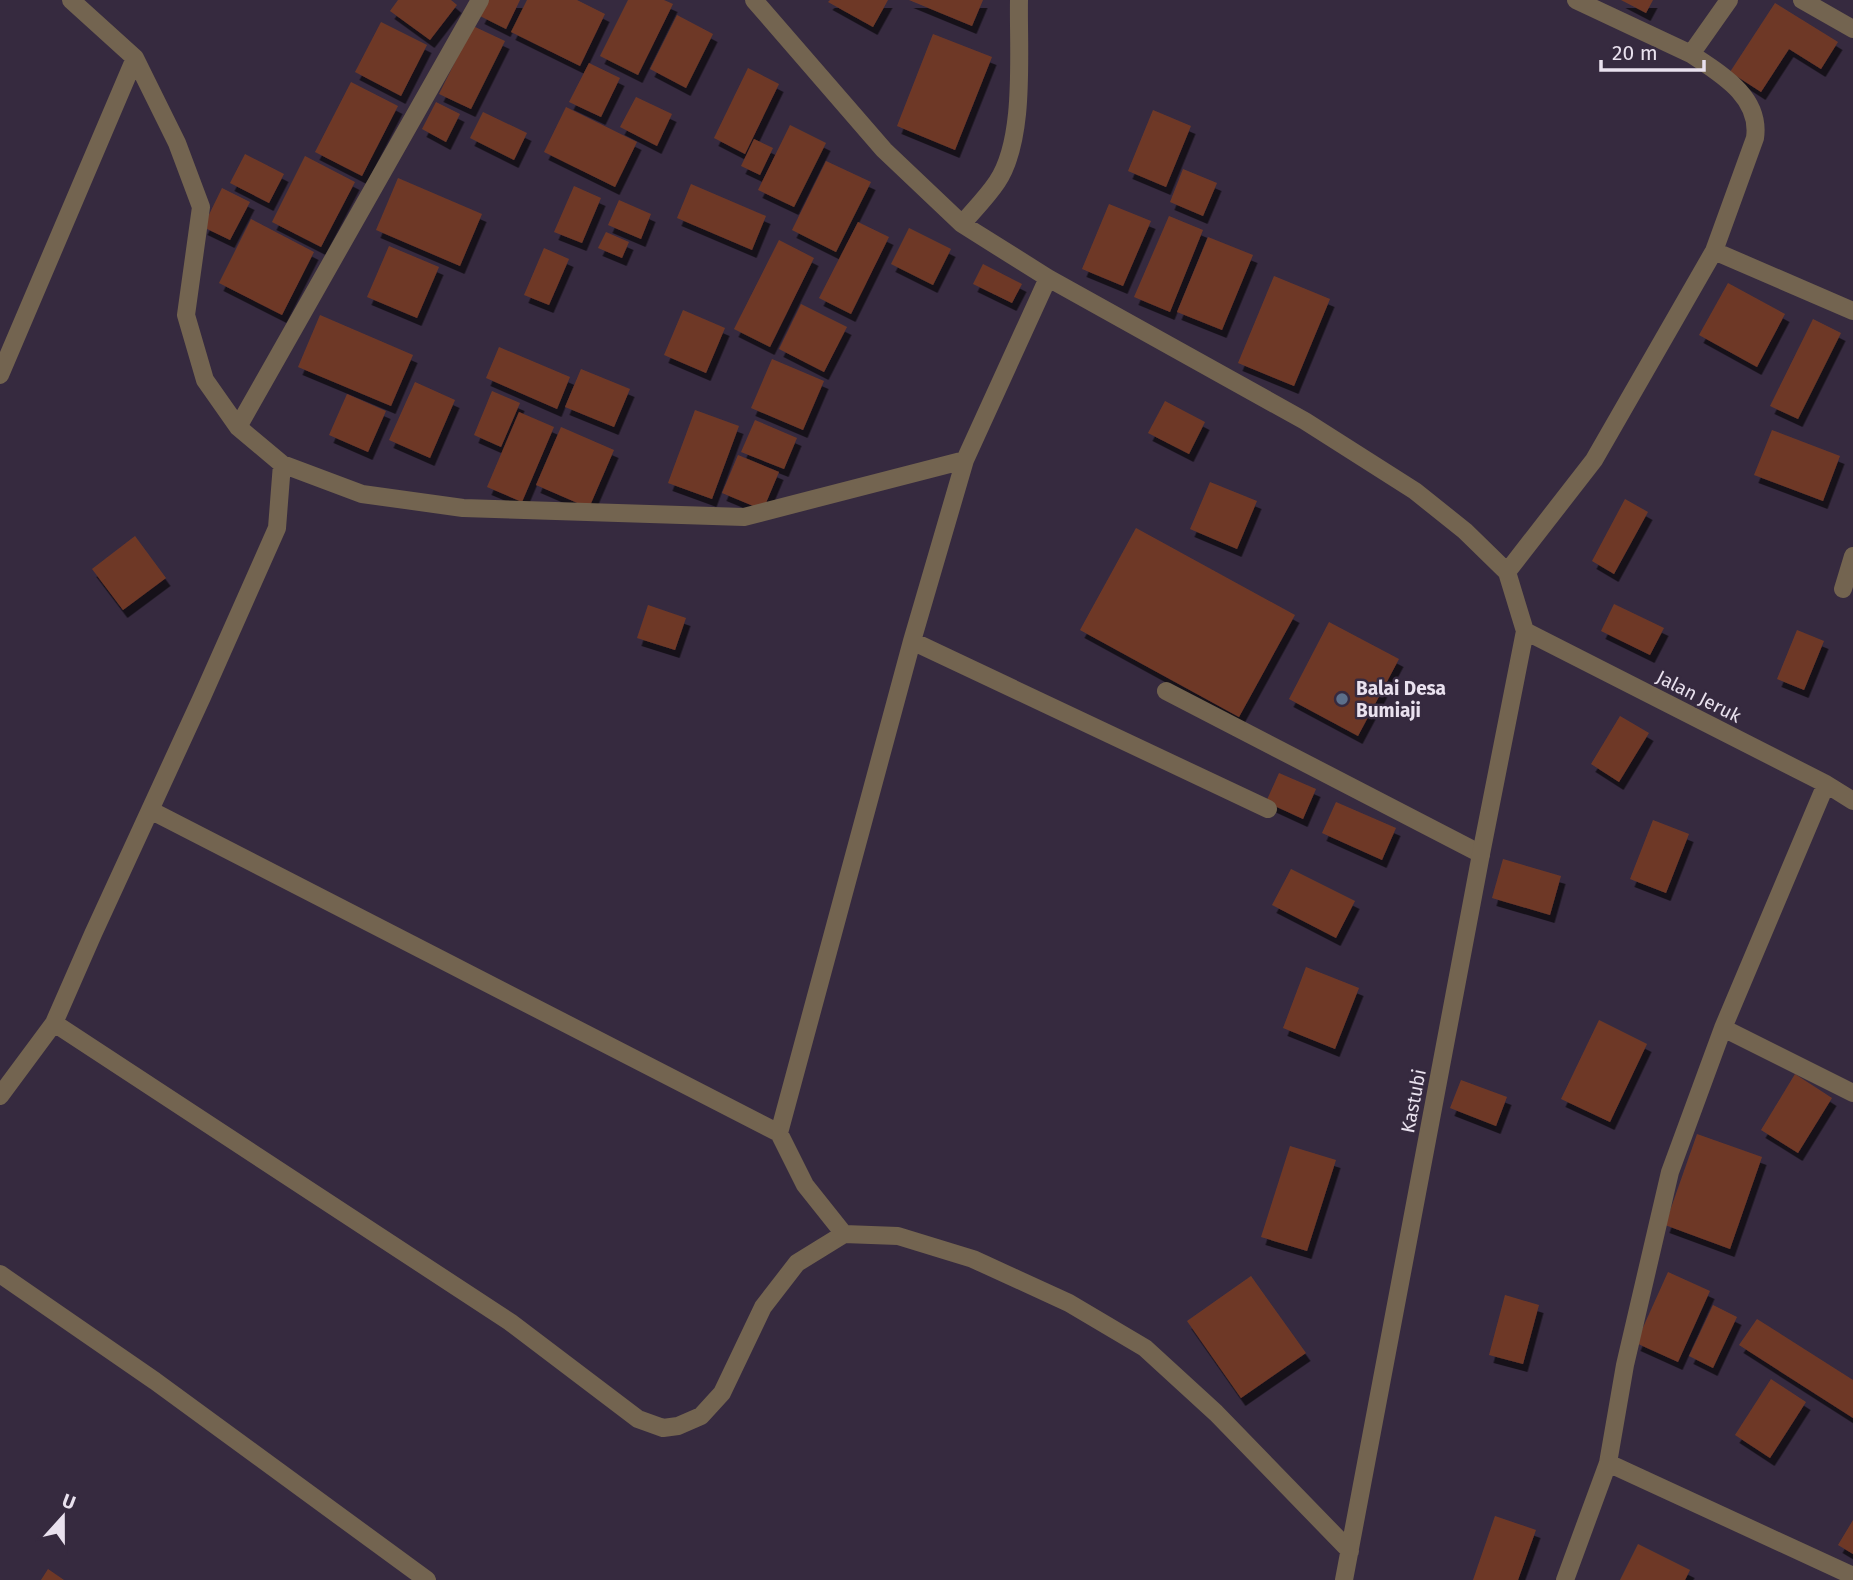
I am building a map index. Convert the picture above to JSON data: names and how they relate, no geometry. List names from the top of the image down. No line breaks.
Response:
{"streets":{"street":["Jalan Jeruk","Kastubi"]},"crossings":[["Jalan Jeruk","Kastubi"]],"places":["Balai Desa Bumiaji"],"scale_bar":"20 m","north":"top"}
